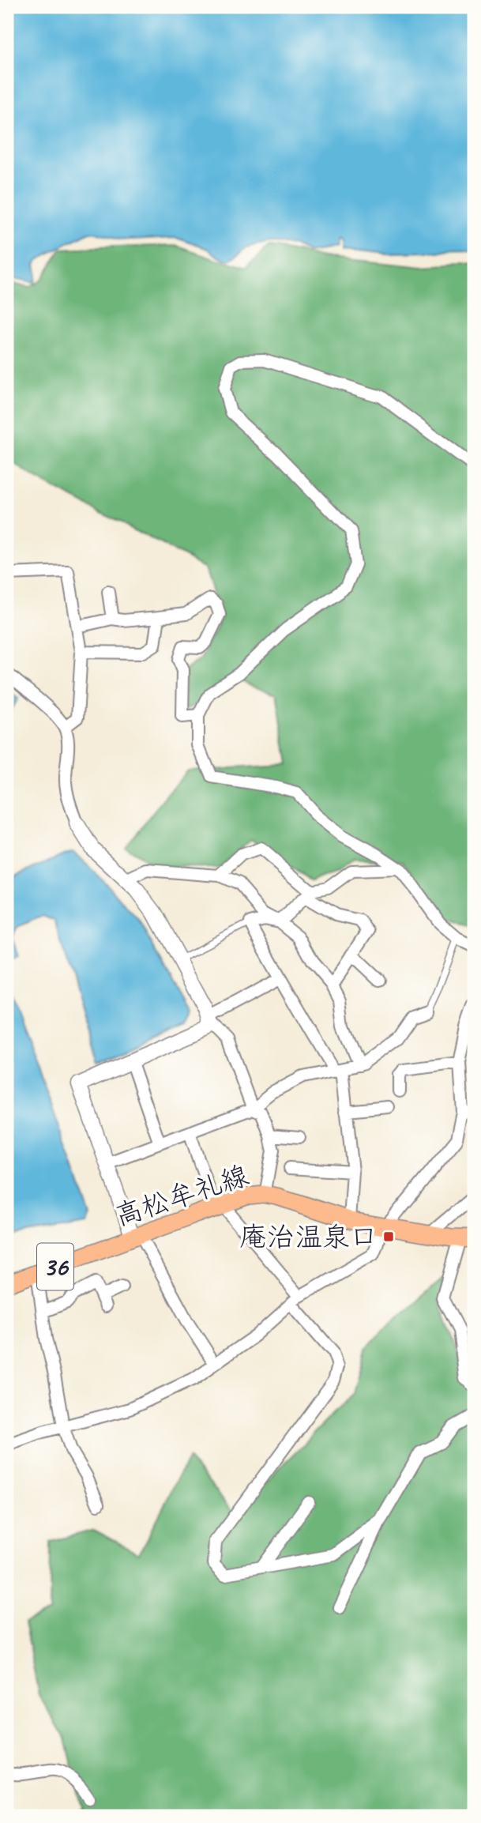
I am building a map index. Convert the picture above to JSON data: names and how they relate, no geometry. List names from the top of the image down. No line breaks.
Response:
{"streets":{"main road":["高松牟礼線","36"]},"places":{"transit":["庵治温泉口"]}}
